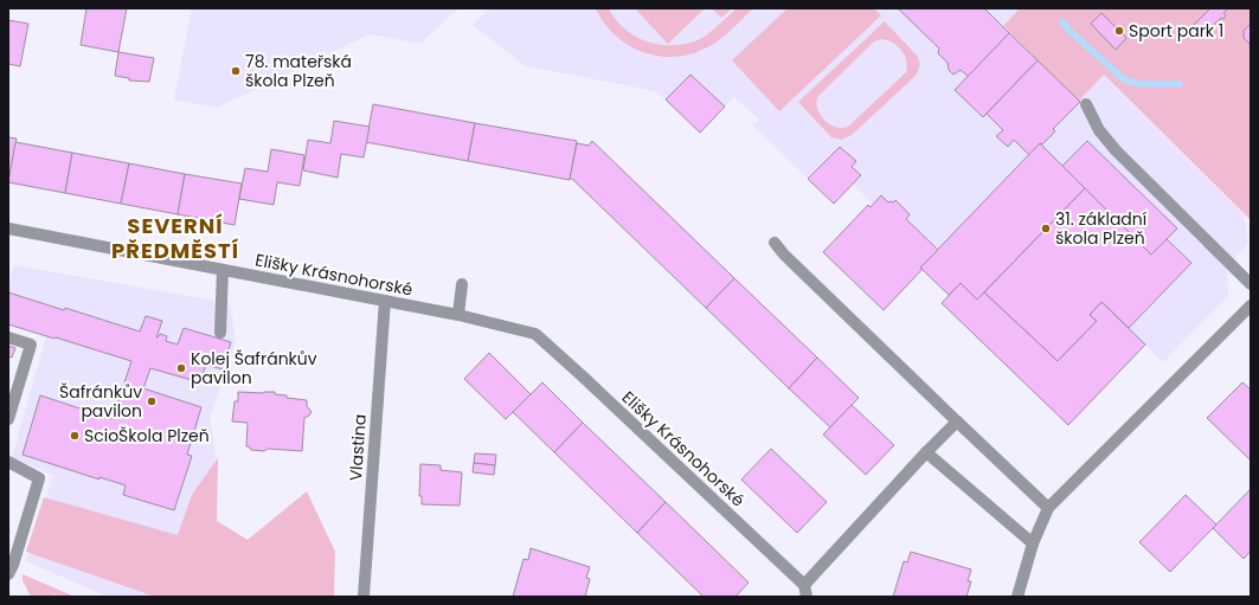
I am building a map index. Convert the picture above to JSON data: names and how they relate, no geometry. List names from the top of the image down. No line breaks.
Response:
{"streets":{"street":["Elišky Krásnohorské","Vlastina"]},"crossings":[["Elišky Krásnohorské","Vlastina"]],"districts":["SEVERNÍ PŘEDMĚSTÍ"],"places":["Sport park 1","78. mateřská škola Plzeň","31. základní škola Plzeň","Kolej Šafránkův pavilon","Šafránkův pavilon","ScioŠkola Plzeň"]}
